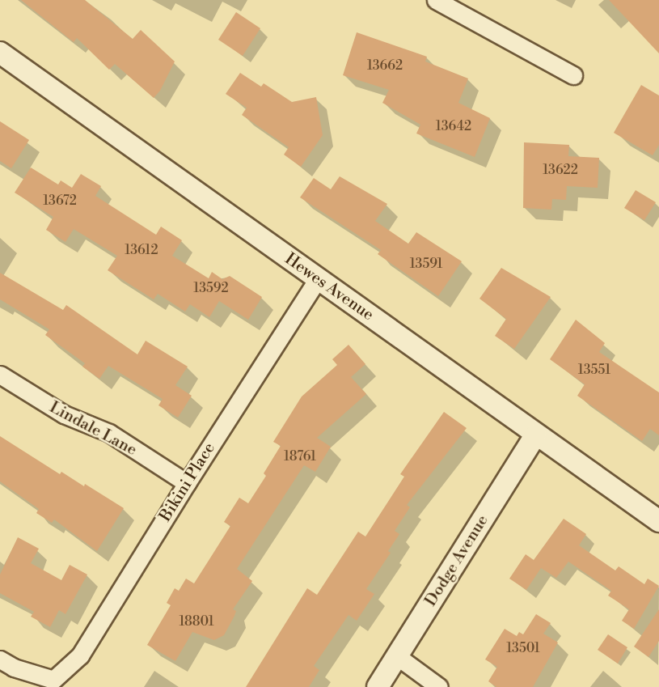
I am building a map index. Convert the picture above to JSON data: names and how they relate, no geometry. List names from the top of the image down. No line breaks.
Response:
{"streets":{"street":["Hewes Avenue","Lindale Lane","Bikini Place","Dodge Avenue"]},"crossings":[["Hewes Avenue","Bikini Place"],["Hewes Avenue","Dodge Avenue"],["Lindale Lane","Bikini Place"]],"house_numbers":["13662","13642","13622","13672","13612","13591","13592","13551","18761","18801","13501"]}
